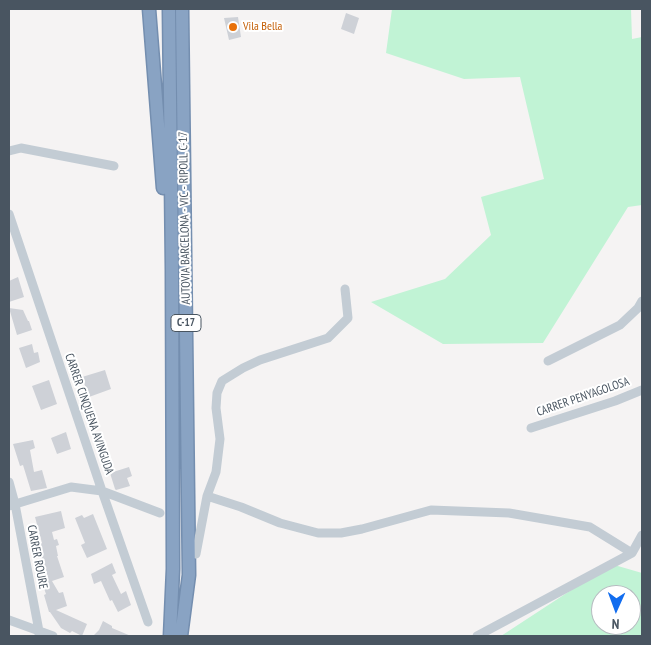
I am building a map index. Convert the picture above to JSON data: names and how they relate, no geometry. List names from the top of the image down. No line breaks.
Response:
{"streets":{"highway":["AUTOVIA BARCELONA - VIC - RIPOLL C-17","C-17"],"street":["CARRER PENYAGOLOSA","CARRER CINQUENA AVINGUDA","CARRER ROURE"]},"places":["Vila Bella"],"north":"bottom"}
